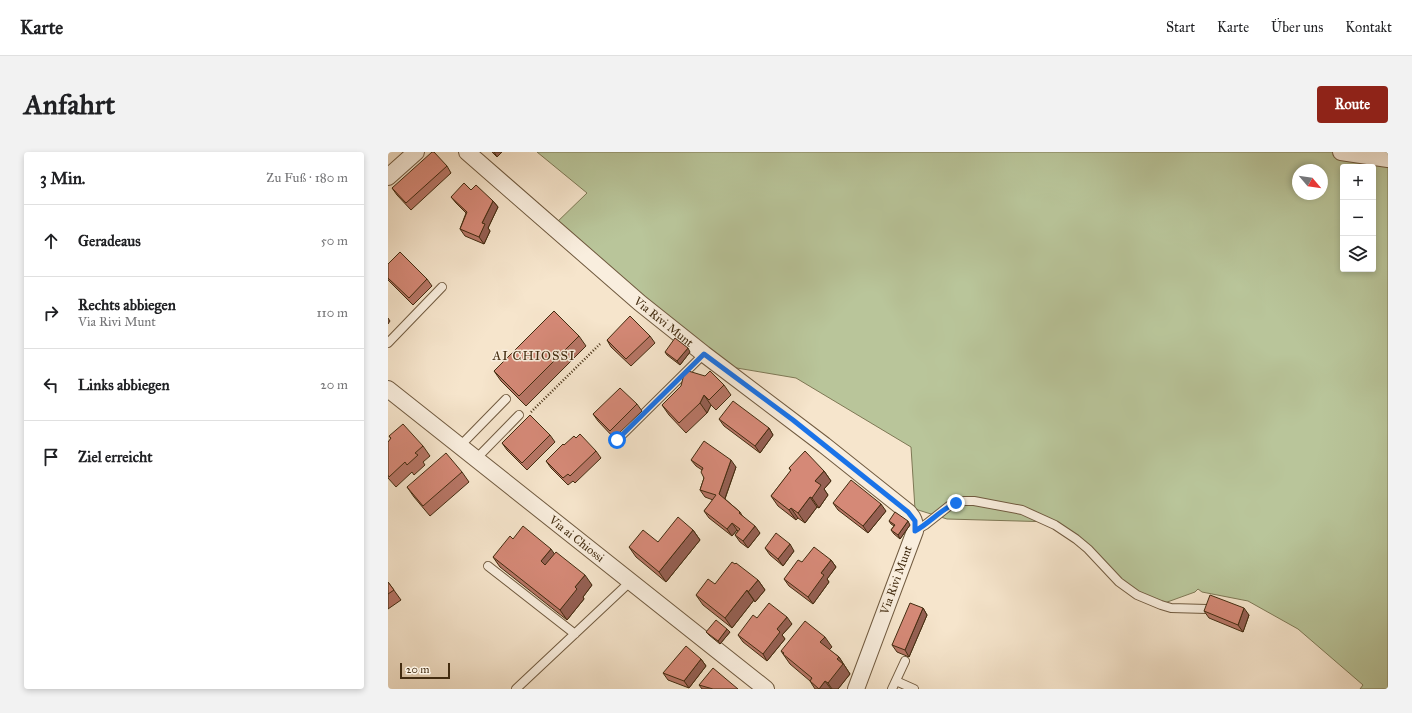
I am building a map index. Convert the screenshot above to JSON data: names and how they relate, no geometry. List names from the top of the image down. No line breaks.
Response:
{"streets":{"street":["Via Rivi Munt","Via ai Chiossi"]},"districts":["AI CHIOSSI"],"scale_bar":"20 m","north":"bottom right","page":{"header":"Karte","nav":["Start","Karte","Über uns","Kontakt"],"buttons":"Route","title":"Anfahrt","heading":["3 Min.","Zu Fuß · 180 m"],"map_buttons":["+","−"],"list":[["Geradeaus","50 m"],["Rechts abbiegen","Via Rivi Munt","110 m"],["Links abbiegen","20 m"],"Ziel erreicht"],"scale":"20 m"}}
